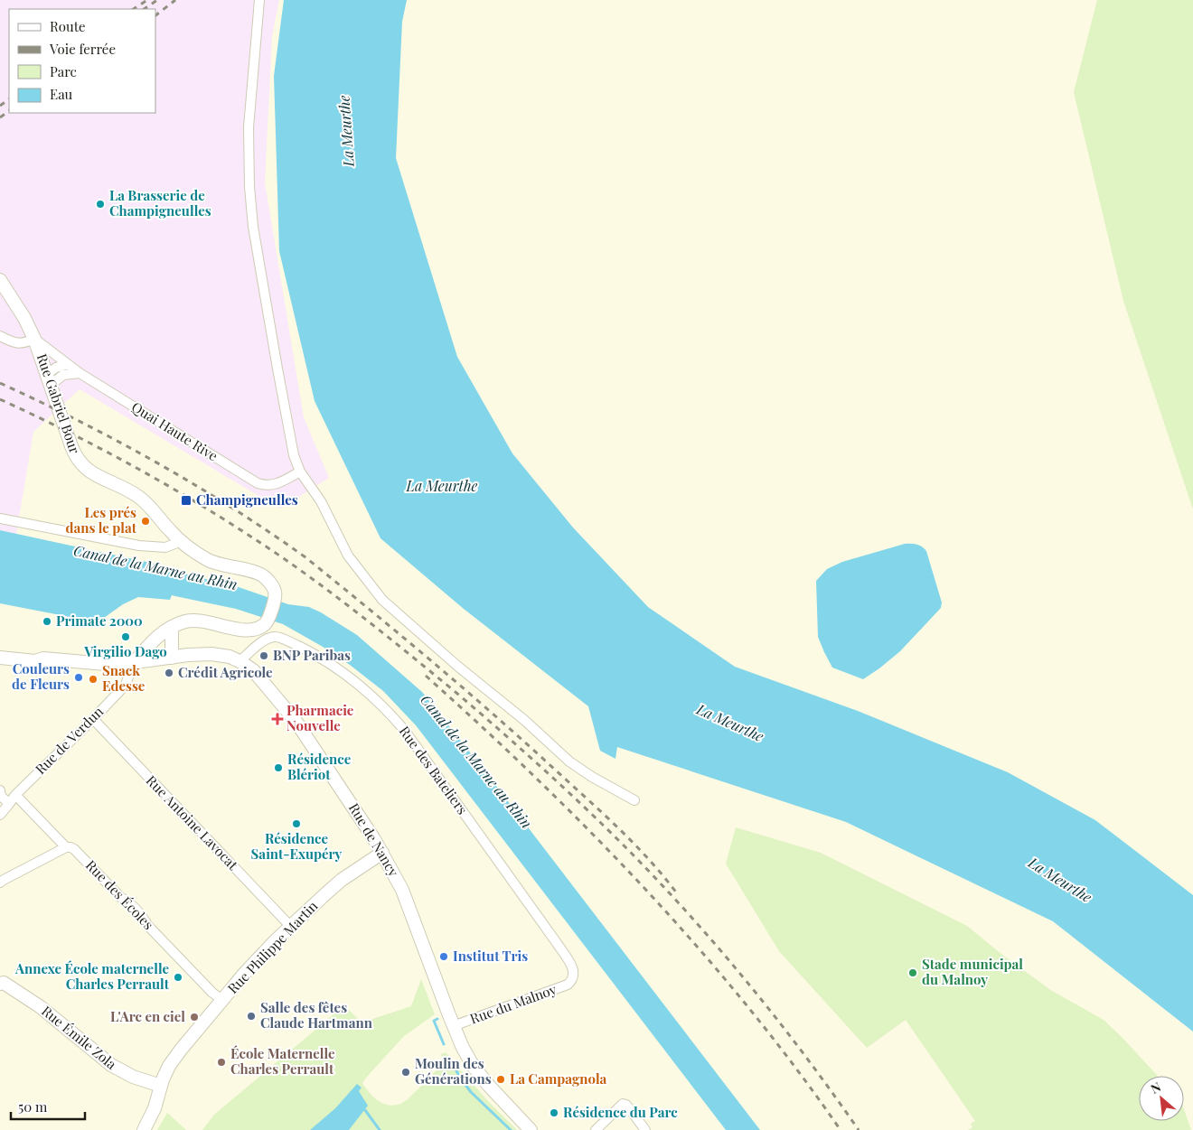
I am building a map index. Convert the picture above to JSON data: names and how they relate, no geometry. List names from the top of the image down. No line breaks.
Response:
{"streets":{"main road":["Rue Gabriel Bour","Rue de Nancy","Rue Philippe Martin","Rue Émile Zola"],"street":["Quai Haute Rive","Rue de Verdun","Rue des Bateliers","Rue Antoine Lavocat","Rue des Écoles","Rue du Malnoy"]},"crossings":[["Rue Gabriel Bour","Quai Haute Rive"],["Rue Gabriel Bour","Rue de Verdun"],["Rue Gabriel Bour","Rue de Nancy"],["Rue de Verdun","Rue Antoine Lavocat"],["Rue de Verdun","Rue de Nancy"],["Rue de Verdun","Rue des Écoles"],["Rue des Bateliers","Rue de Nancy"],["Rue des Bateliers","Rue du Malnoy"],["Rue Antoine Lavocat","Rue Philippe Martin"],["Rue de Nancy","Rue Philippe Martin"],["Rue de Nancy","Rue du Malnoy"],["Rue des Écoles","Rue Philippe Martin"],["Rue Philippe Martin","Rue Émile Zola"]],"water":["La Meurthe","Canal de la Marne au Rhin"],"places":{"other":["La Brasserie de Champigneulles","Les prés dans le plat","Primate 2000","Virgilio Dago","BNP Paribas","Crédit Agricole","Couleurs de Fleurs","Snack Edesse","Résidence Blériot","Résidence Saint-Exupéry","Institut Tris","Stade municipal du Malnoy","Annexe École maternelle Charles Perrault","Salle des fêtes Claude Hartmann","L'Arc en ciel","École Maternelle Charles Perrault","Moulin des Générations","La Campagnola","Résidence du Parc"],"transit":["Champigneulles"],"health":["Pharmacie Nouvelle"]},"legend":["Route","Voie ferrée","Parc","Eau"],"scale_bar":"50 m","north":"top left"}
